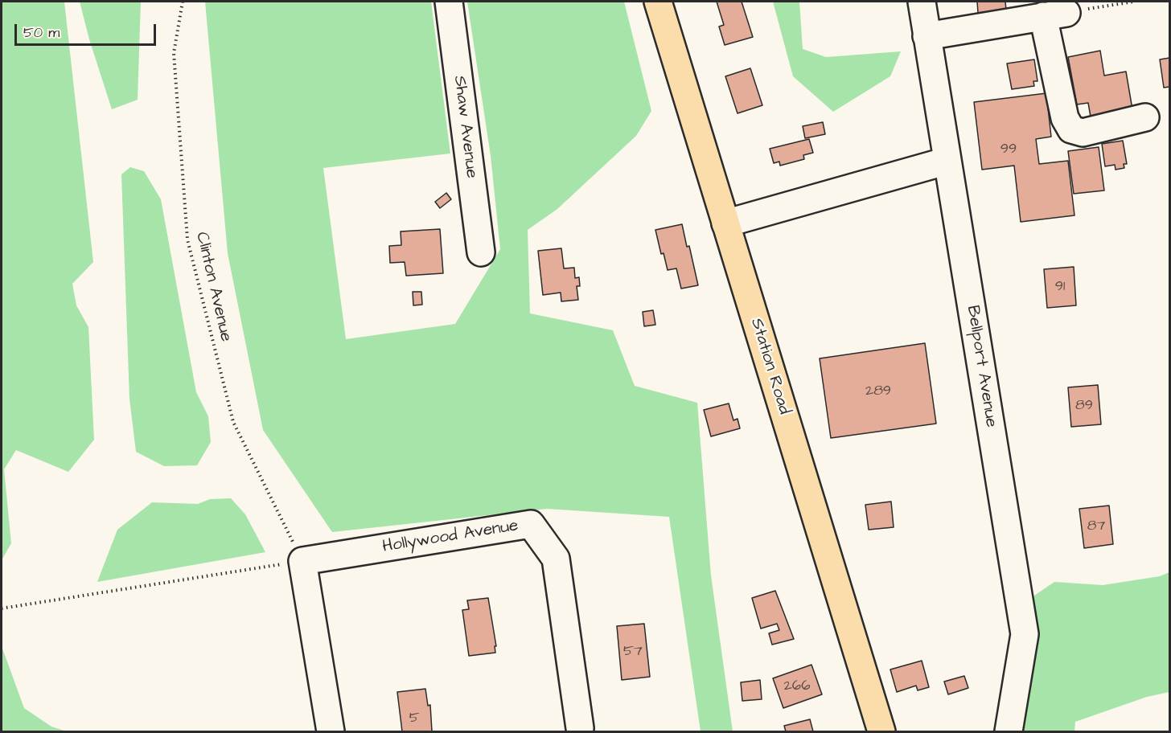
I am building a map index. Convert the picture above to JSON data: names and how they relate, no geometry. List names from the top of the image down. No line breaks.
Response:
{"streets":{"main road":["Station Road"],"street":["Shaw Avenue","Bellport Avenue","Hollywood Avenue"],"path":["Clinton Avenue"]},"crossings":[["Clinton Avenue","Hollywood Avenue"]],"house_numbers":["99","91","289","89","87","57","266","5"],"scale_bar":"50 m"}
